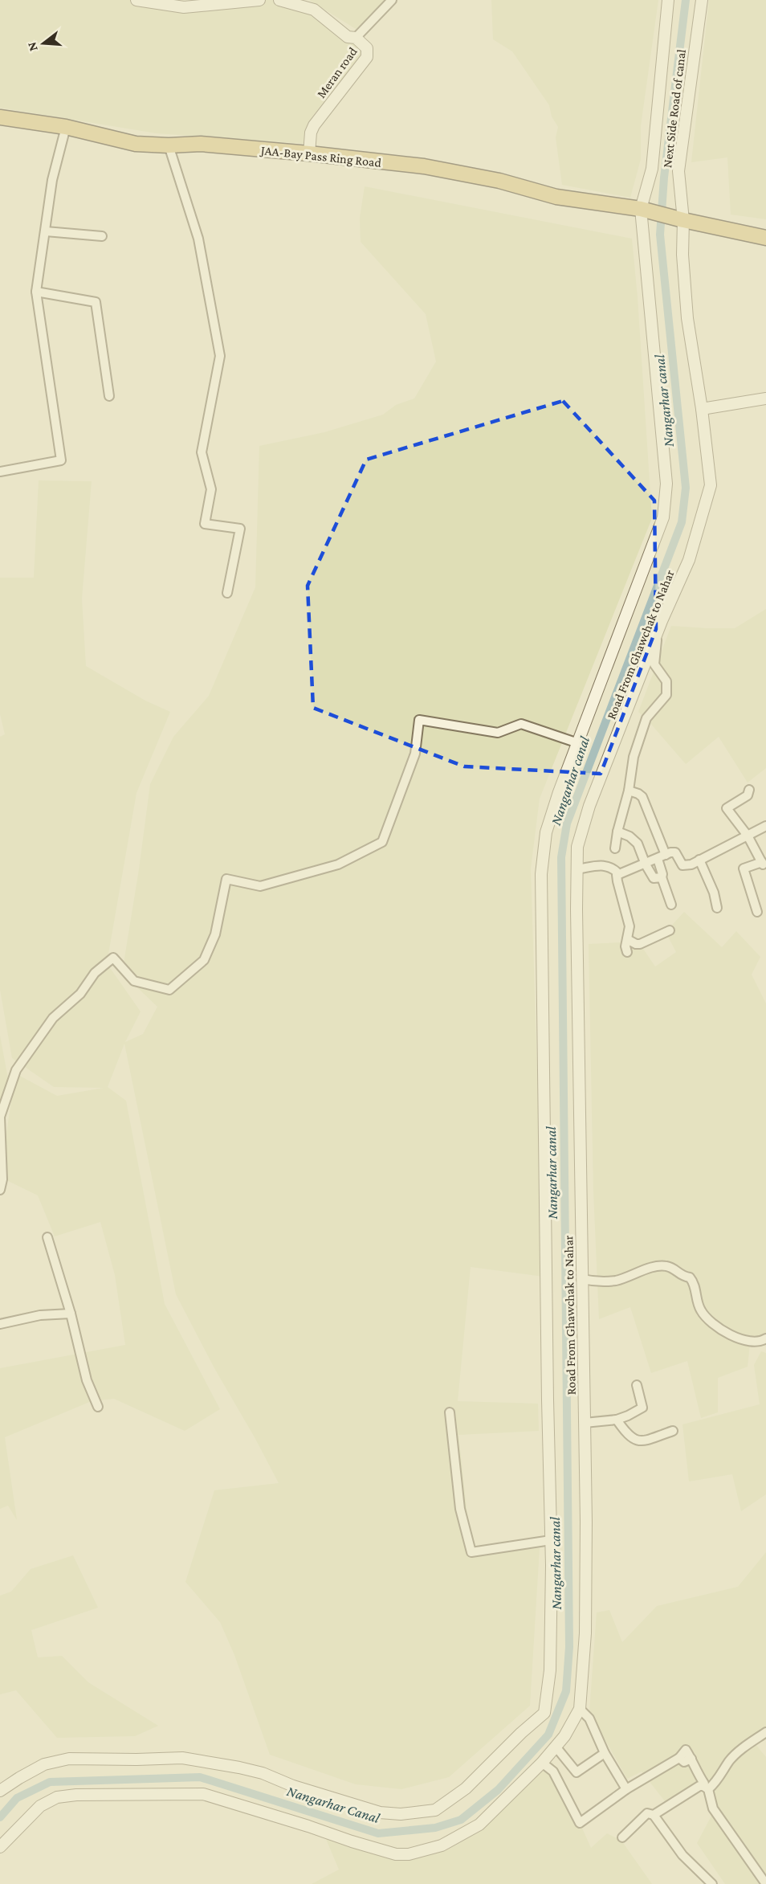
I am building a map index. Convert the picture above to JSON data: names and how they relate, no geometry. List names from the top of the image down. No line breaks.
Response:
{"streets":{"highway":["JAA-Bay Pass Ring Road"],"street":["Meran road","Next Side Road of canal","Road From Ghawchak to Nahar"]},"crossings":[["Meran road","JAA-Bay Pass Ring Road"],["Next Side Road of canal","JAA-Bay Pass Ring Road"],["Next Side Road of canal","Road From Ghawchak to Nahar"],["JAA-Bay Pass Ring Road","Road From Ghawchak to Nahar"]],"water":["Nangarhar canal","Nangarhar Canal"],"north":"left"}
